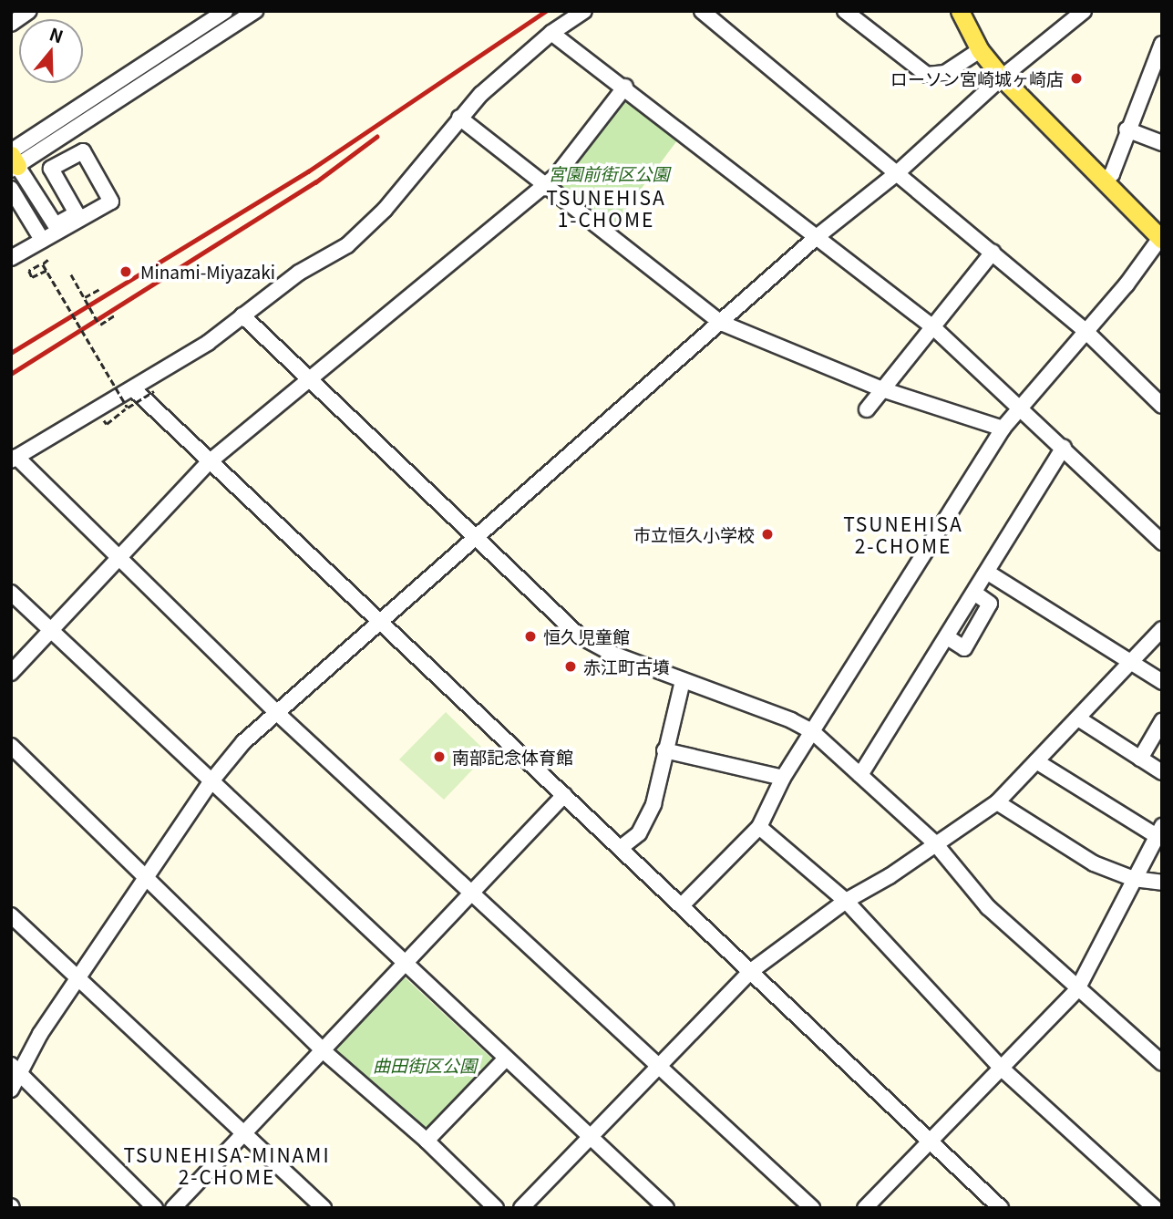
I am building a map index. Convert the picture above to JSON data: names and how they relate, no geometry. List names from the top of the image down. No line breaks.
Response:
{"districts":["TSUNEHISA 1-CHOME","TSUNEHISA 2-CHOME","TSUNEHISA-MINAMI 2-CHOME"],"parks":["宮園前街区公園","曲田街区公園"],"places":["ローソン宮崎城ヶ崎店","Minami-Miyazaki","市立恒久小学校","恒久児童館","赤江町古墳","南部記念体育館"],"north":"top"}
